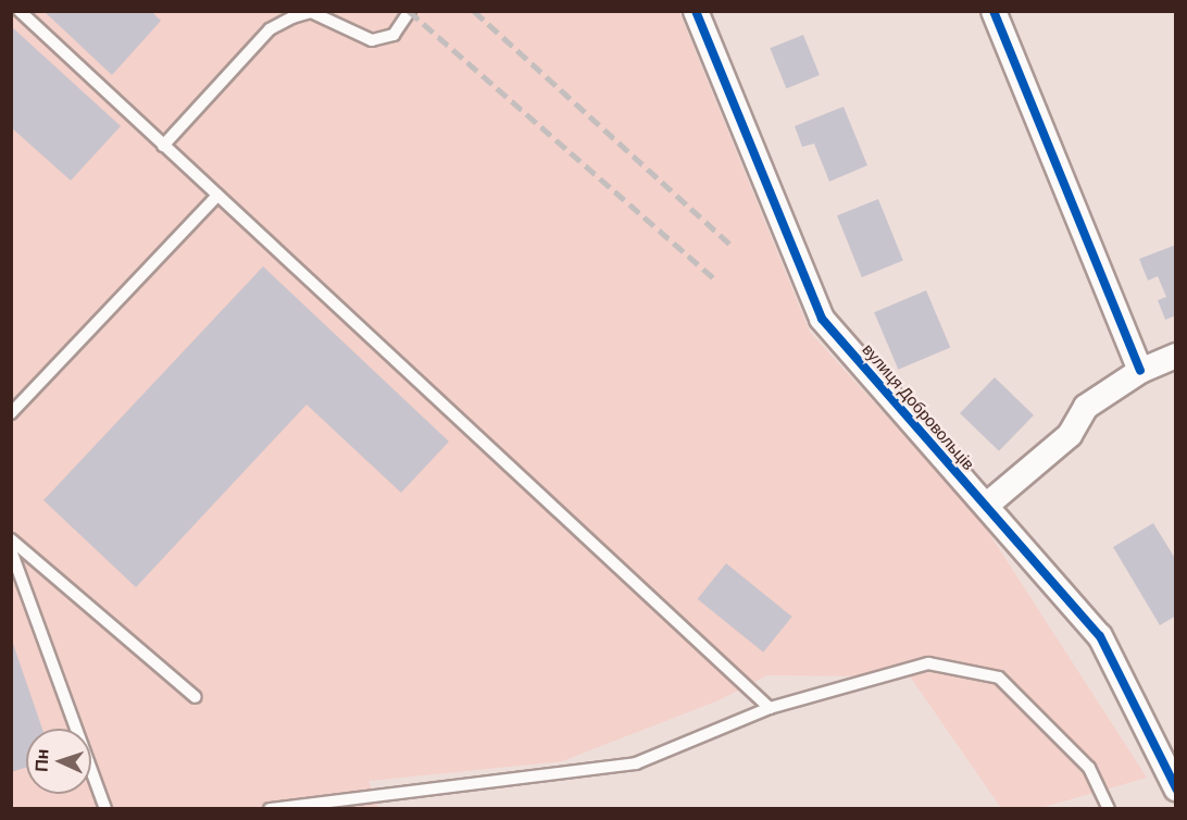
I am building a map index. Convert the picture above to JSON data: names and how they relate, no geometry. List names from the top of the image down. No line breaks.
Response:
{"streets":{"street":["вулиця Добровольців"]},"north":"left"}
